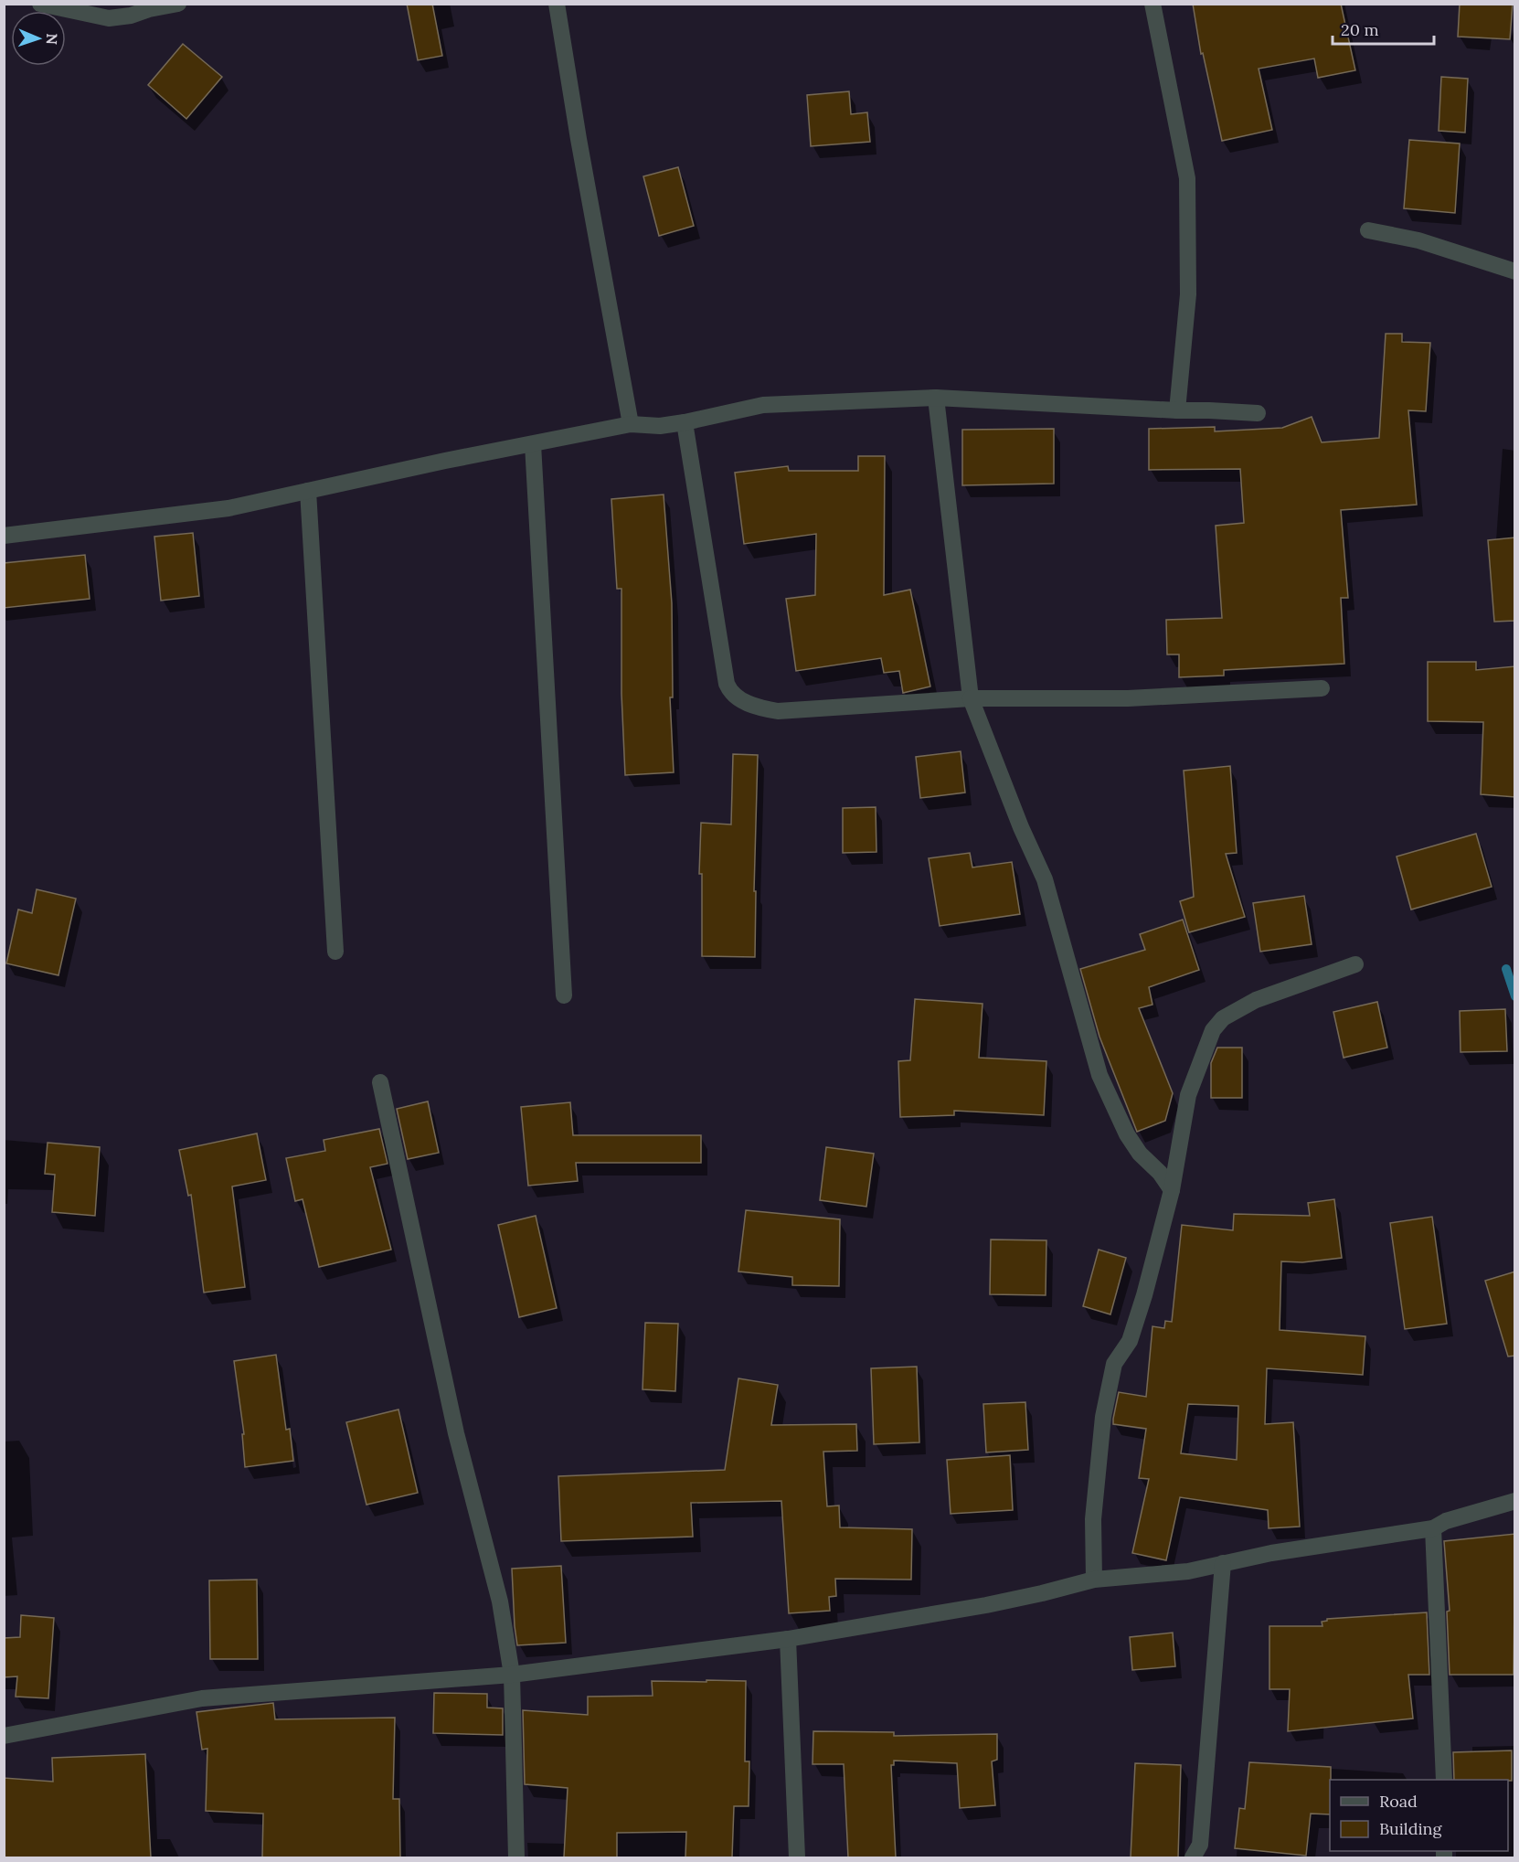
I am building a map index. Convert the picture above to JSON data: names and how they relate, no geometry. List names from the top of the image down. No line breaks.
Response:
{"legend":["Road","Building"],"scale_bar":"20 m","north":"right"}
